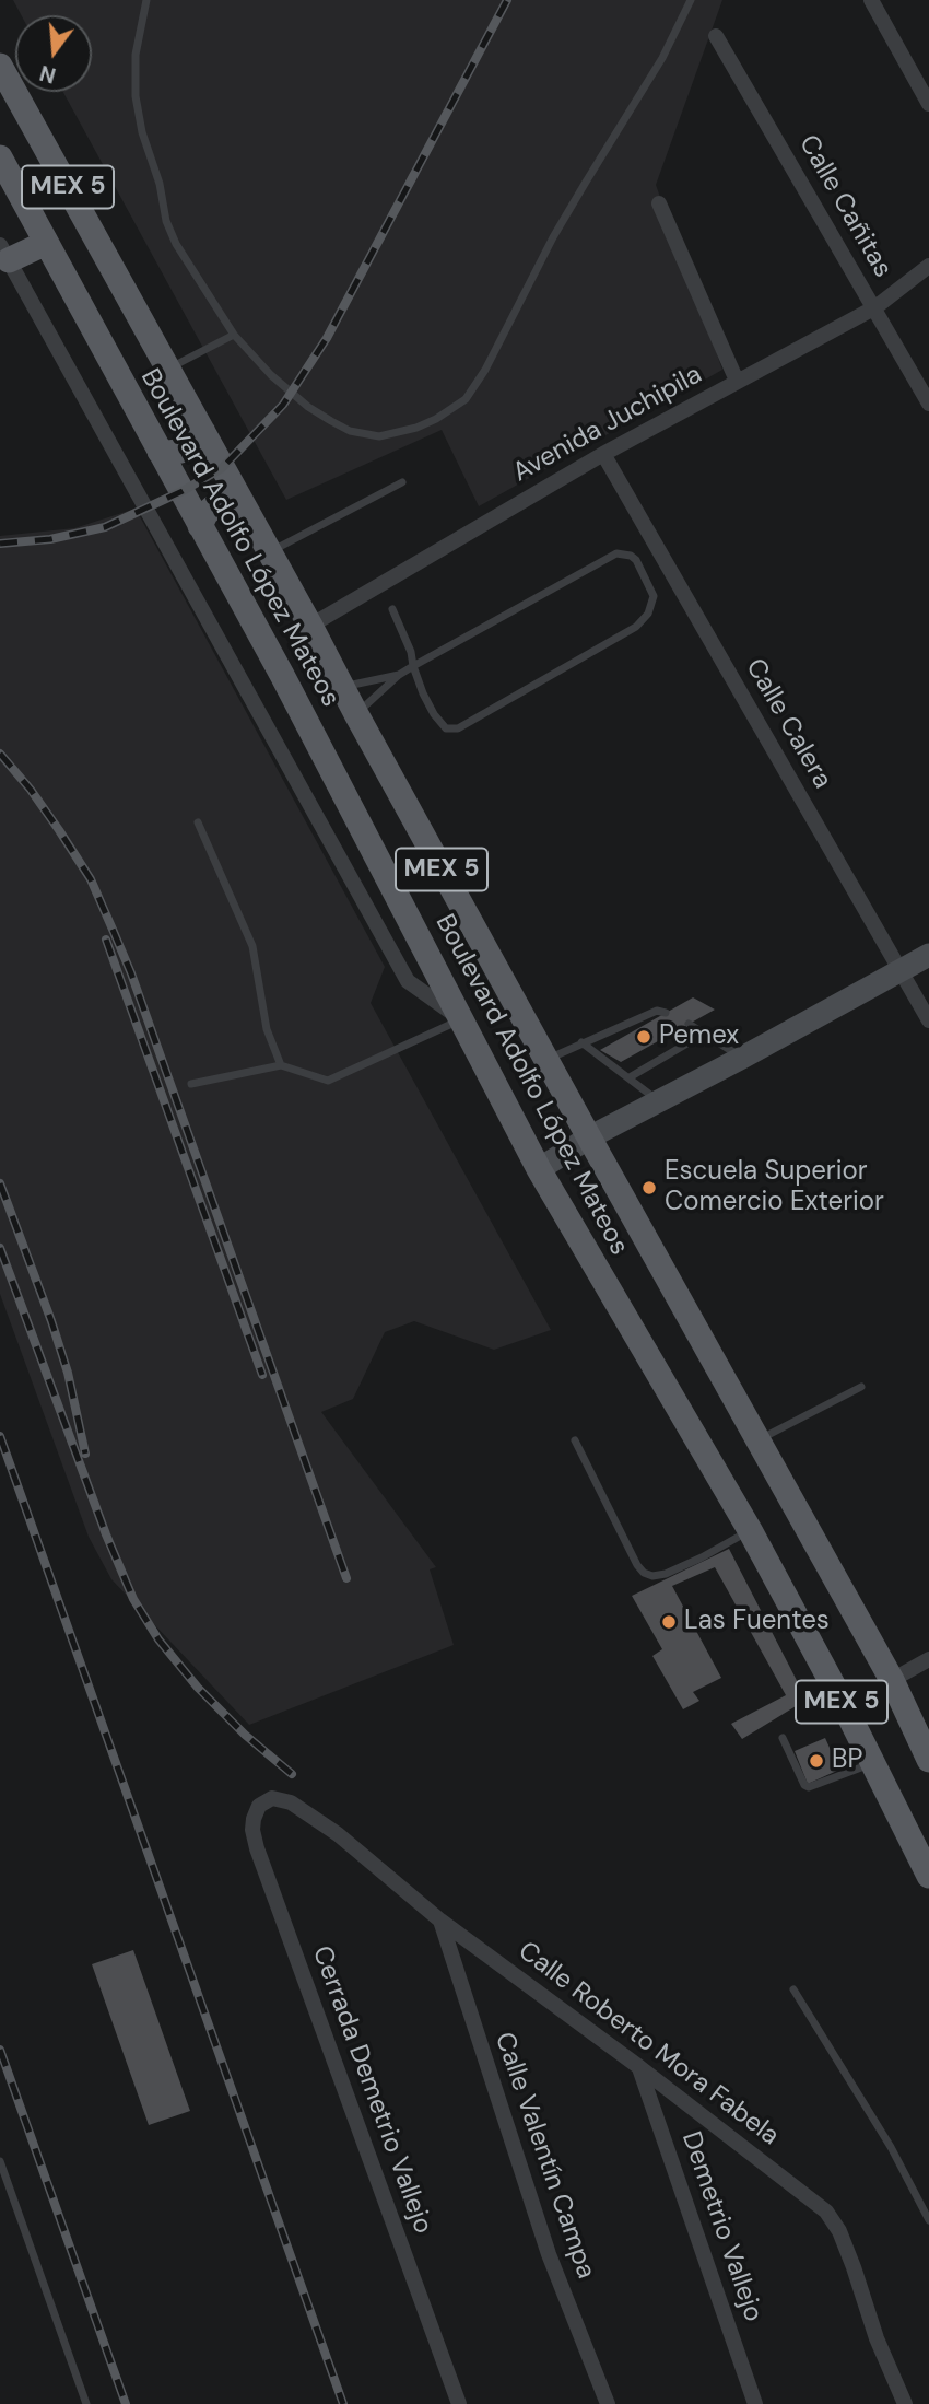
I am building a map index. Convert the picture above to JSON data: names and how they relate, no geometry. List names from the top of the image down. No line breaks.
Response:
{"streets":{"main road":["MEX 5","Boulevard Adolfo López Mateos"],"street":["Calle Cañitas","Avenida Juchipila","Calle Calera","Calle Roberto Mora Fabela","Cerrada Demetrio Vallejo","Calle Valentín Campa","Demetrio Vallejo"]},"crossings":[["Calle Cañitas","Avenida Juchipila"],["Avenida Juchipila","Boulevard Adolfo López Mateos"],["Avenida Juchipila","Calle Calera"],["Calle Roberto Mora Fabela","Cerrada Demetrio Vallejo"],["Calle Roberto Mora Fabela","Calle Valentín Campa"],["Calle Roberto Mora Fabela","Demetrio Vallejo"]],"places":["Pemex","Escuela Superior Comercio Exterior","Las Fuentes","BP"],"north":"bottom"}
